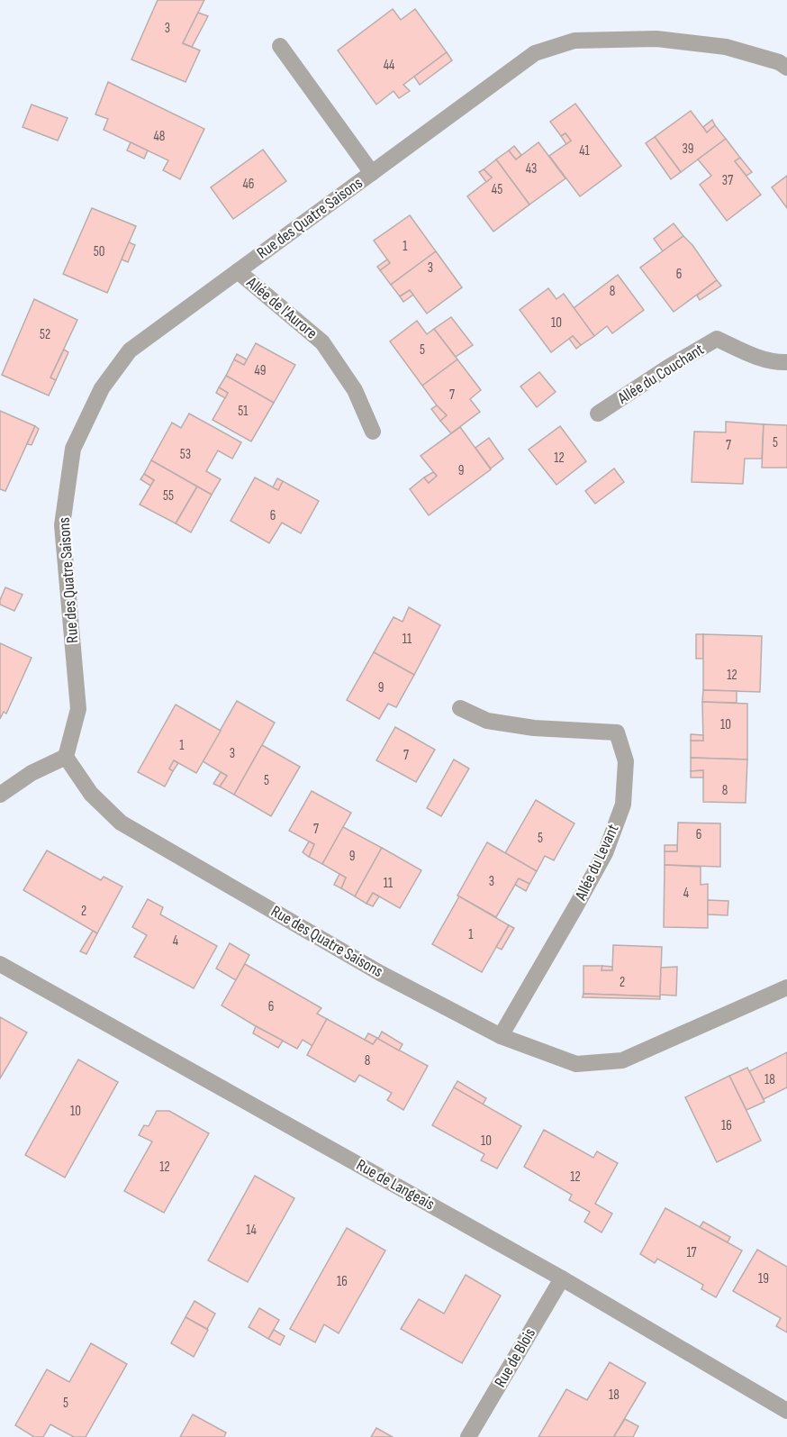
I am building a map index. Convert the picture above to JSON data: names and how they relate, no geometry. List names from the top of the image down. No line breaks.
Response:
{"streets":{"street":["Rue des Quatre Saisons","Allée de l'Aurore","Allée du Couchant","Allée du Levant","Rue de Langeais","Rue de Blois"]},"crossings":[["Rue des Quatre Saisons","Allée de l'Aurore"],["Rue des Quatre Saisons","Allée du Levant"],["Rue de Langeais","Rue de Blois"]],"house_numbers":["3","44","48","39","41","43","37","46","45","1","50","3","6","8","10","52","5","49","7","51","5","7","53","12","9","55","6","11","12","9","10","1","3","7","5","8","7","6","5","9","3","11","4","2","1","4","2","6","8","18","10","16","10","12","12","14","17","19","16","18","5"]}
